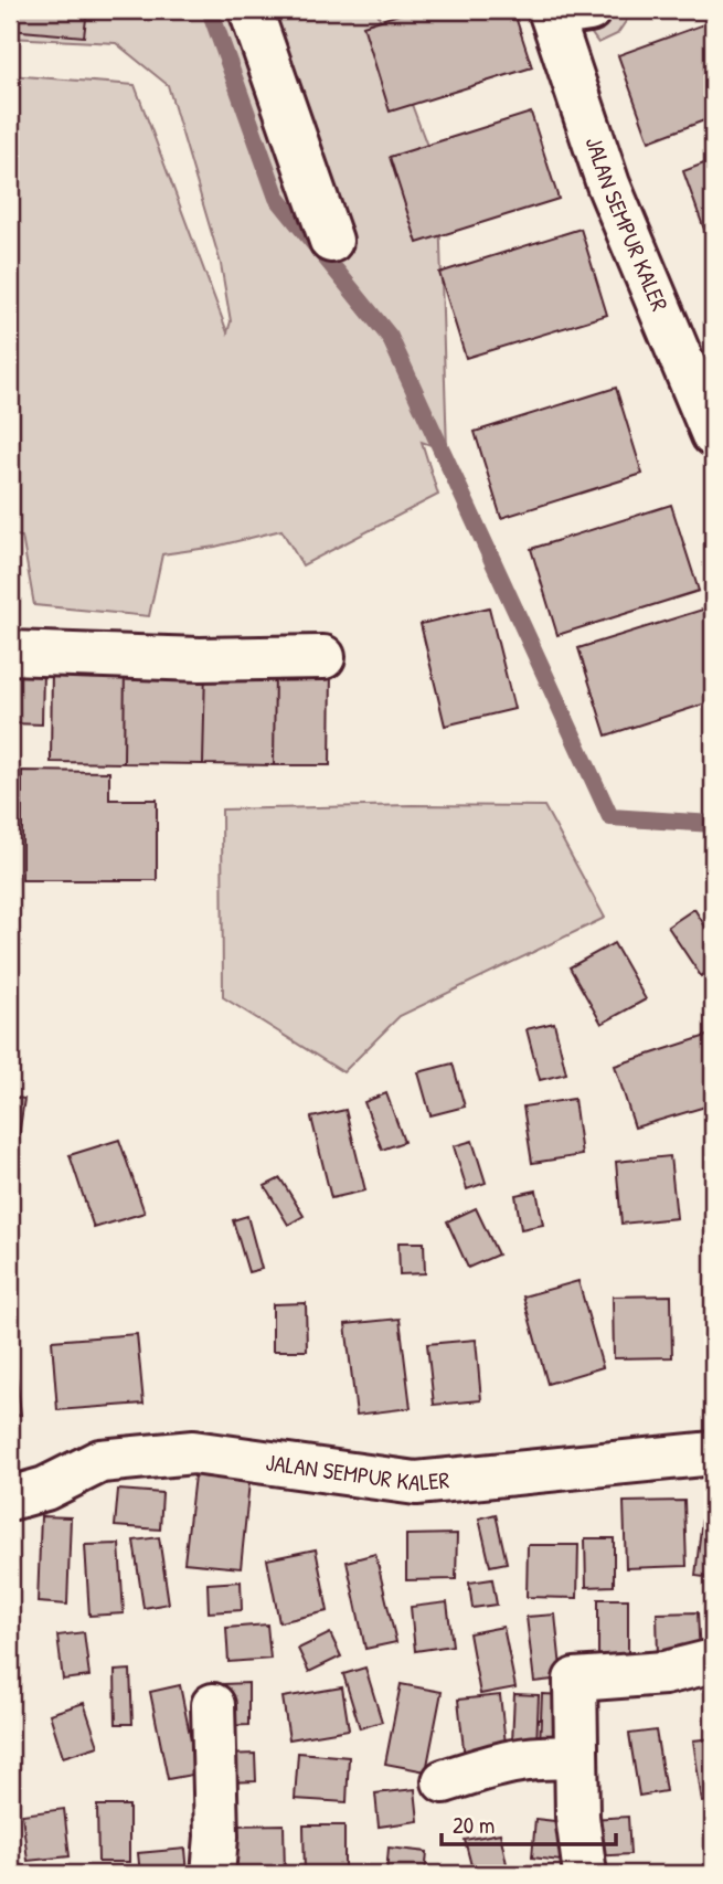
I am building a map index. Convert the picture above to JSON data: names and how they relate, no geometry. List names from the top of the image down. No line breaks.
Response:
{"streets":{"street":["JALAN SEMPUR KALER"]},"scale_bar":"20 m"}
